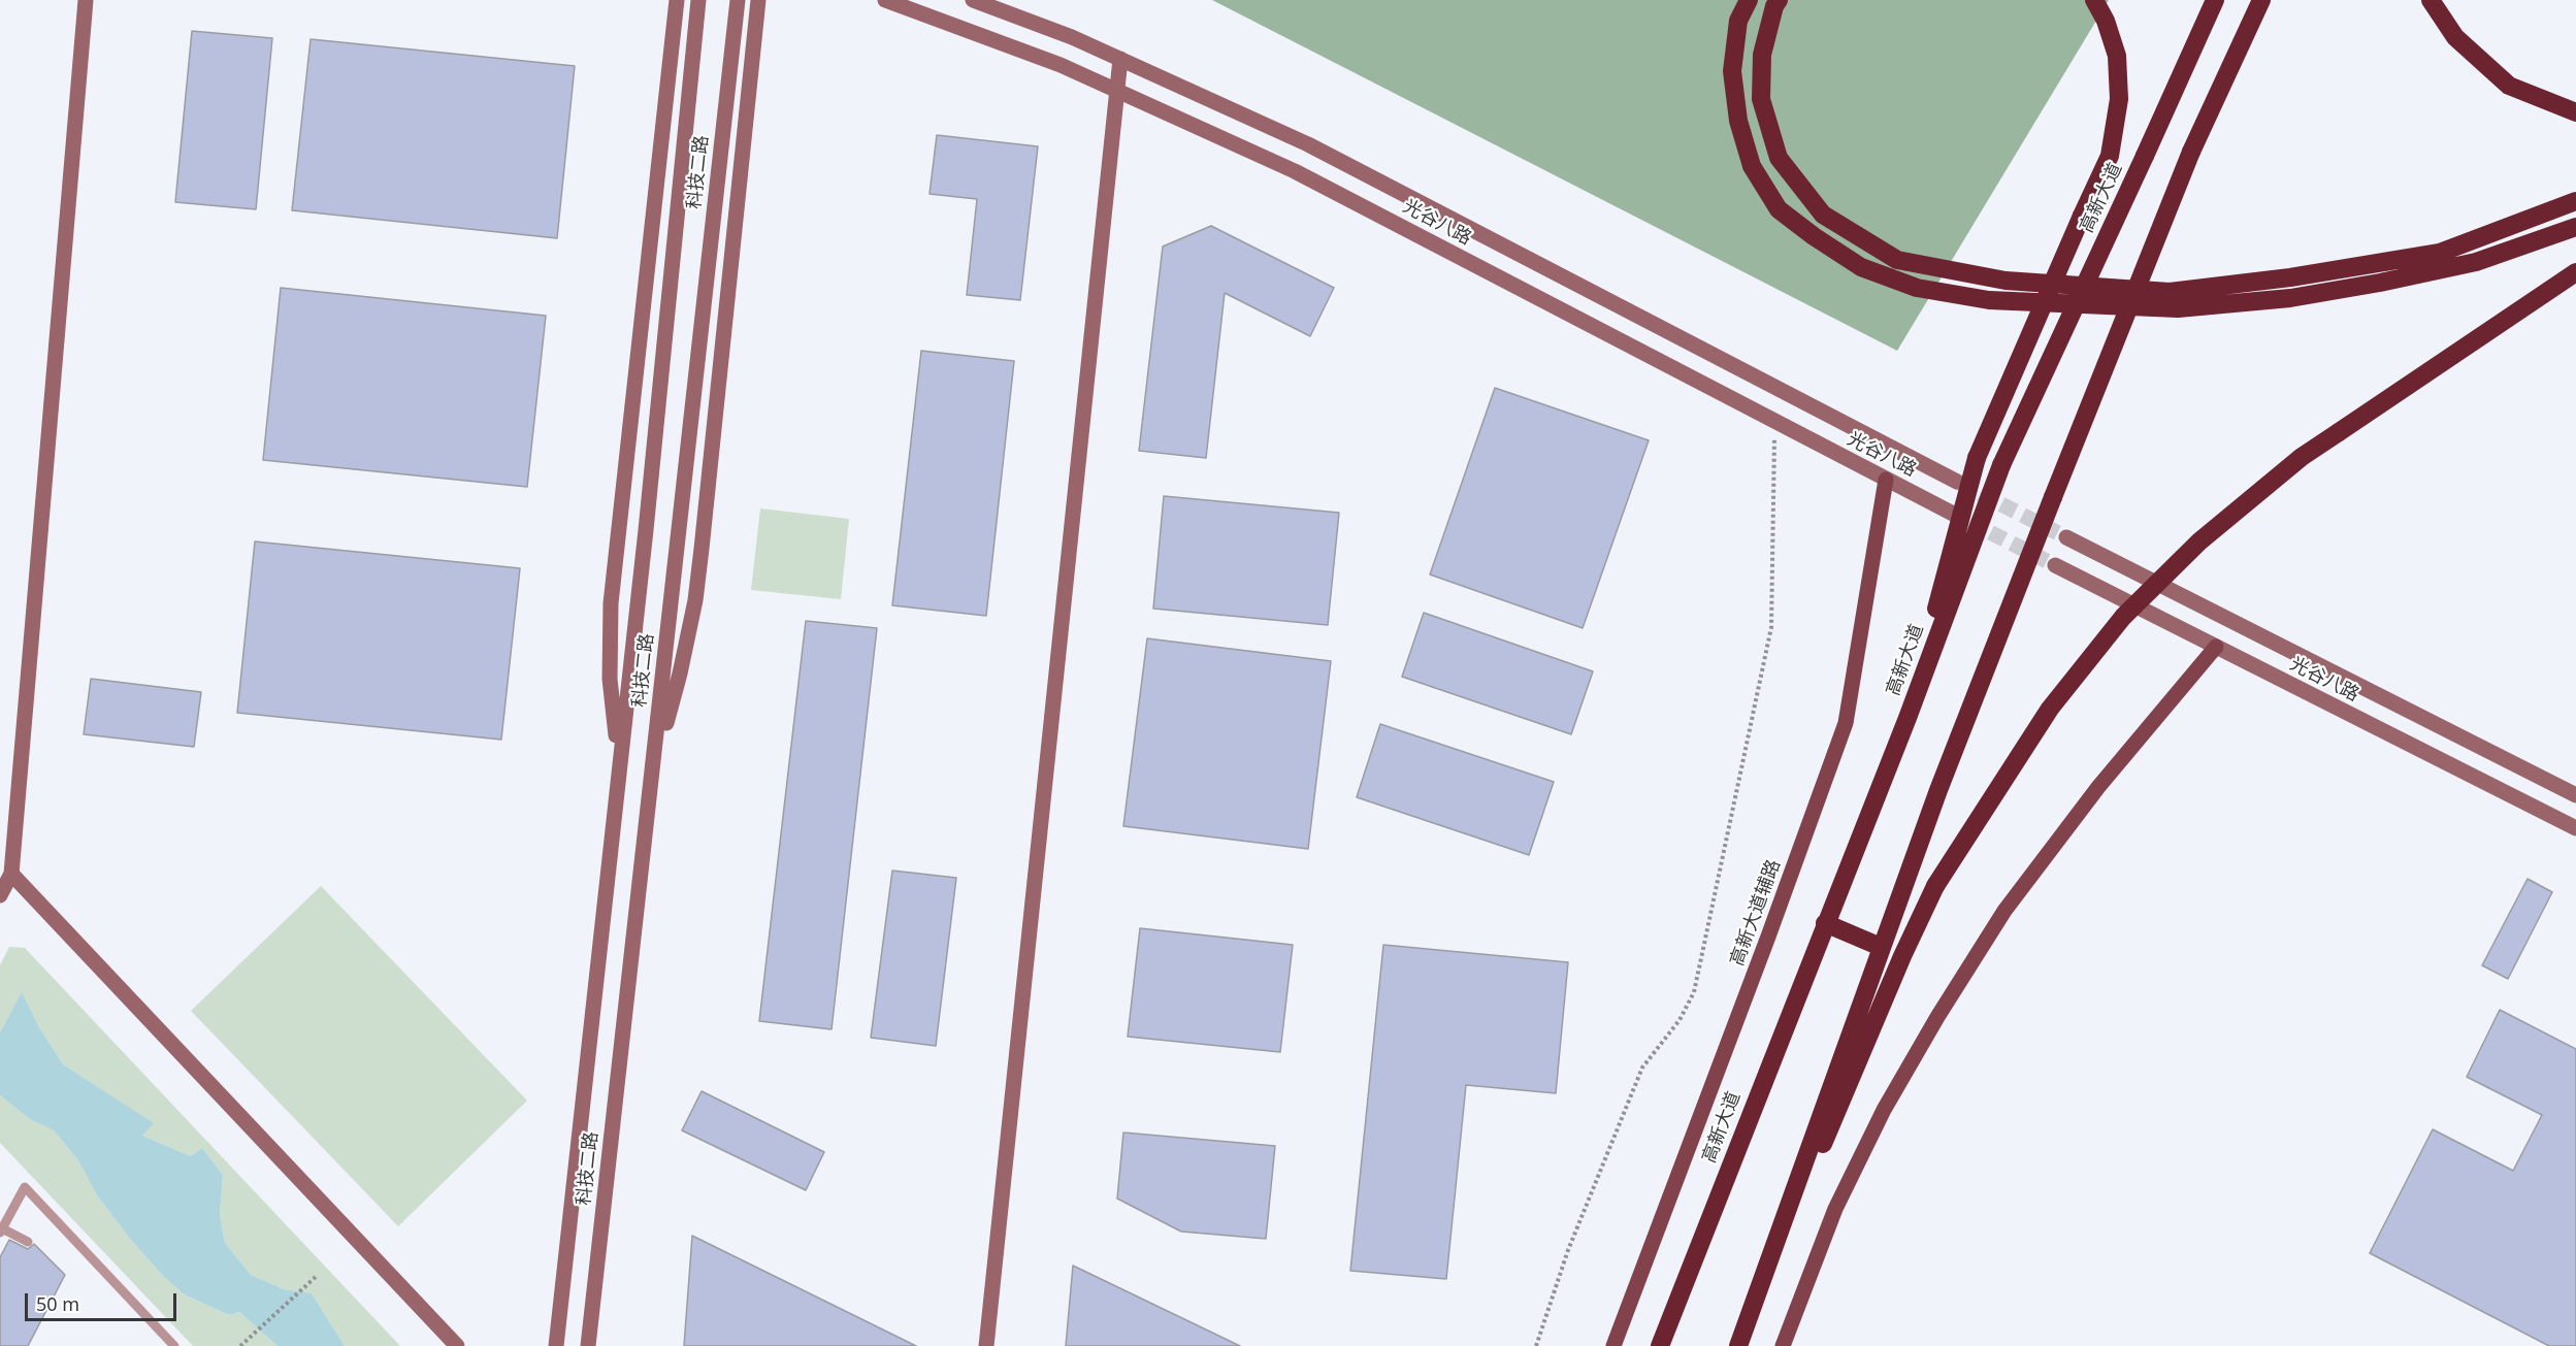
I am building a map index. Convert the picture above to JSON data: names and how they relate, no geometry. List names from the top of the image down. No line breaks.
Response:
{"streets":{"highway":["高新大道"],"main road":["高新大道辅路"],"street":["科技二路","光谷八路"]},"crossings":[["光谷八路","高新大道辅路"]],"scale_bar":"50 m"}
